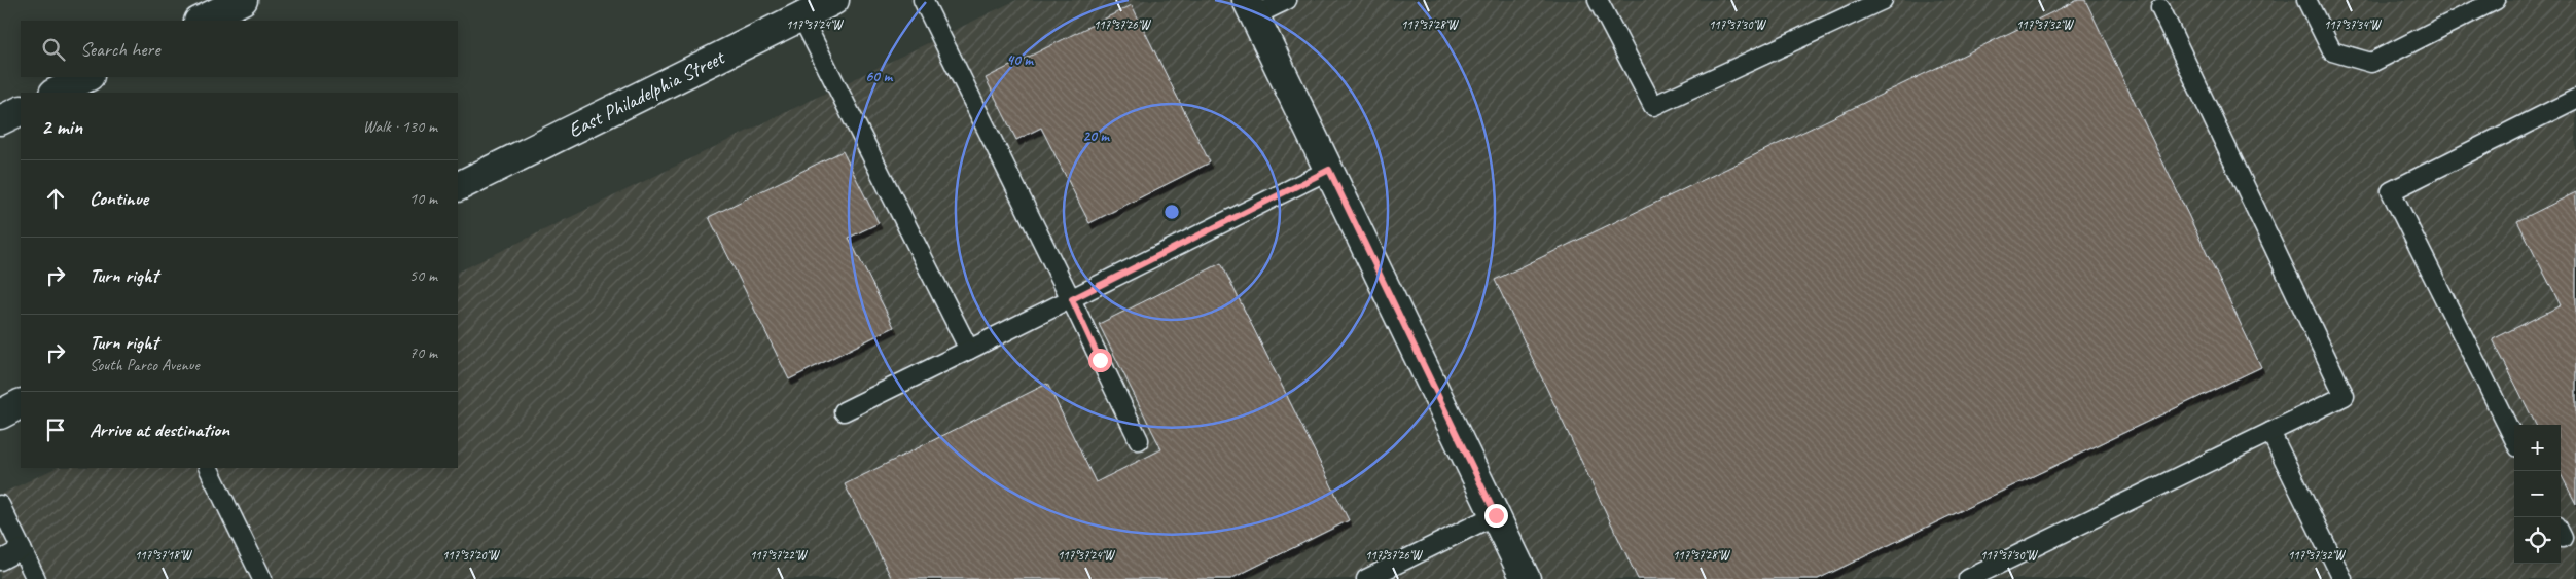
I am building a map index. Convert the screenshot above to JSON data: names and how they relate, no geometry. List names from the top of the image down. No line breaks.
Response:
{"streets":{"street":["East Philadelphia Street"]},"page":{"search":"Search here","heading":["2 min","Walk · 130 m"],"list":[["Continue","10 m"],["Turn right","50 m"],["Turn right","South Parco Avenue","70 m"],"Arrive at destination"],"map_buttons":["+","−"]},"coordinates":["117°37'26\"W","117°37'28\"W","117°37'32\"W","117°37'34\"W","117°37'24\"W","117°37'30\"W","117°37'18\"W","117°37'20\"W","117°37'22\"W"],"rings":["40 m","60 m","20 m"]}
